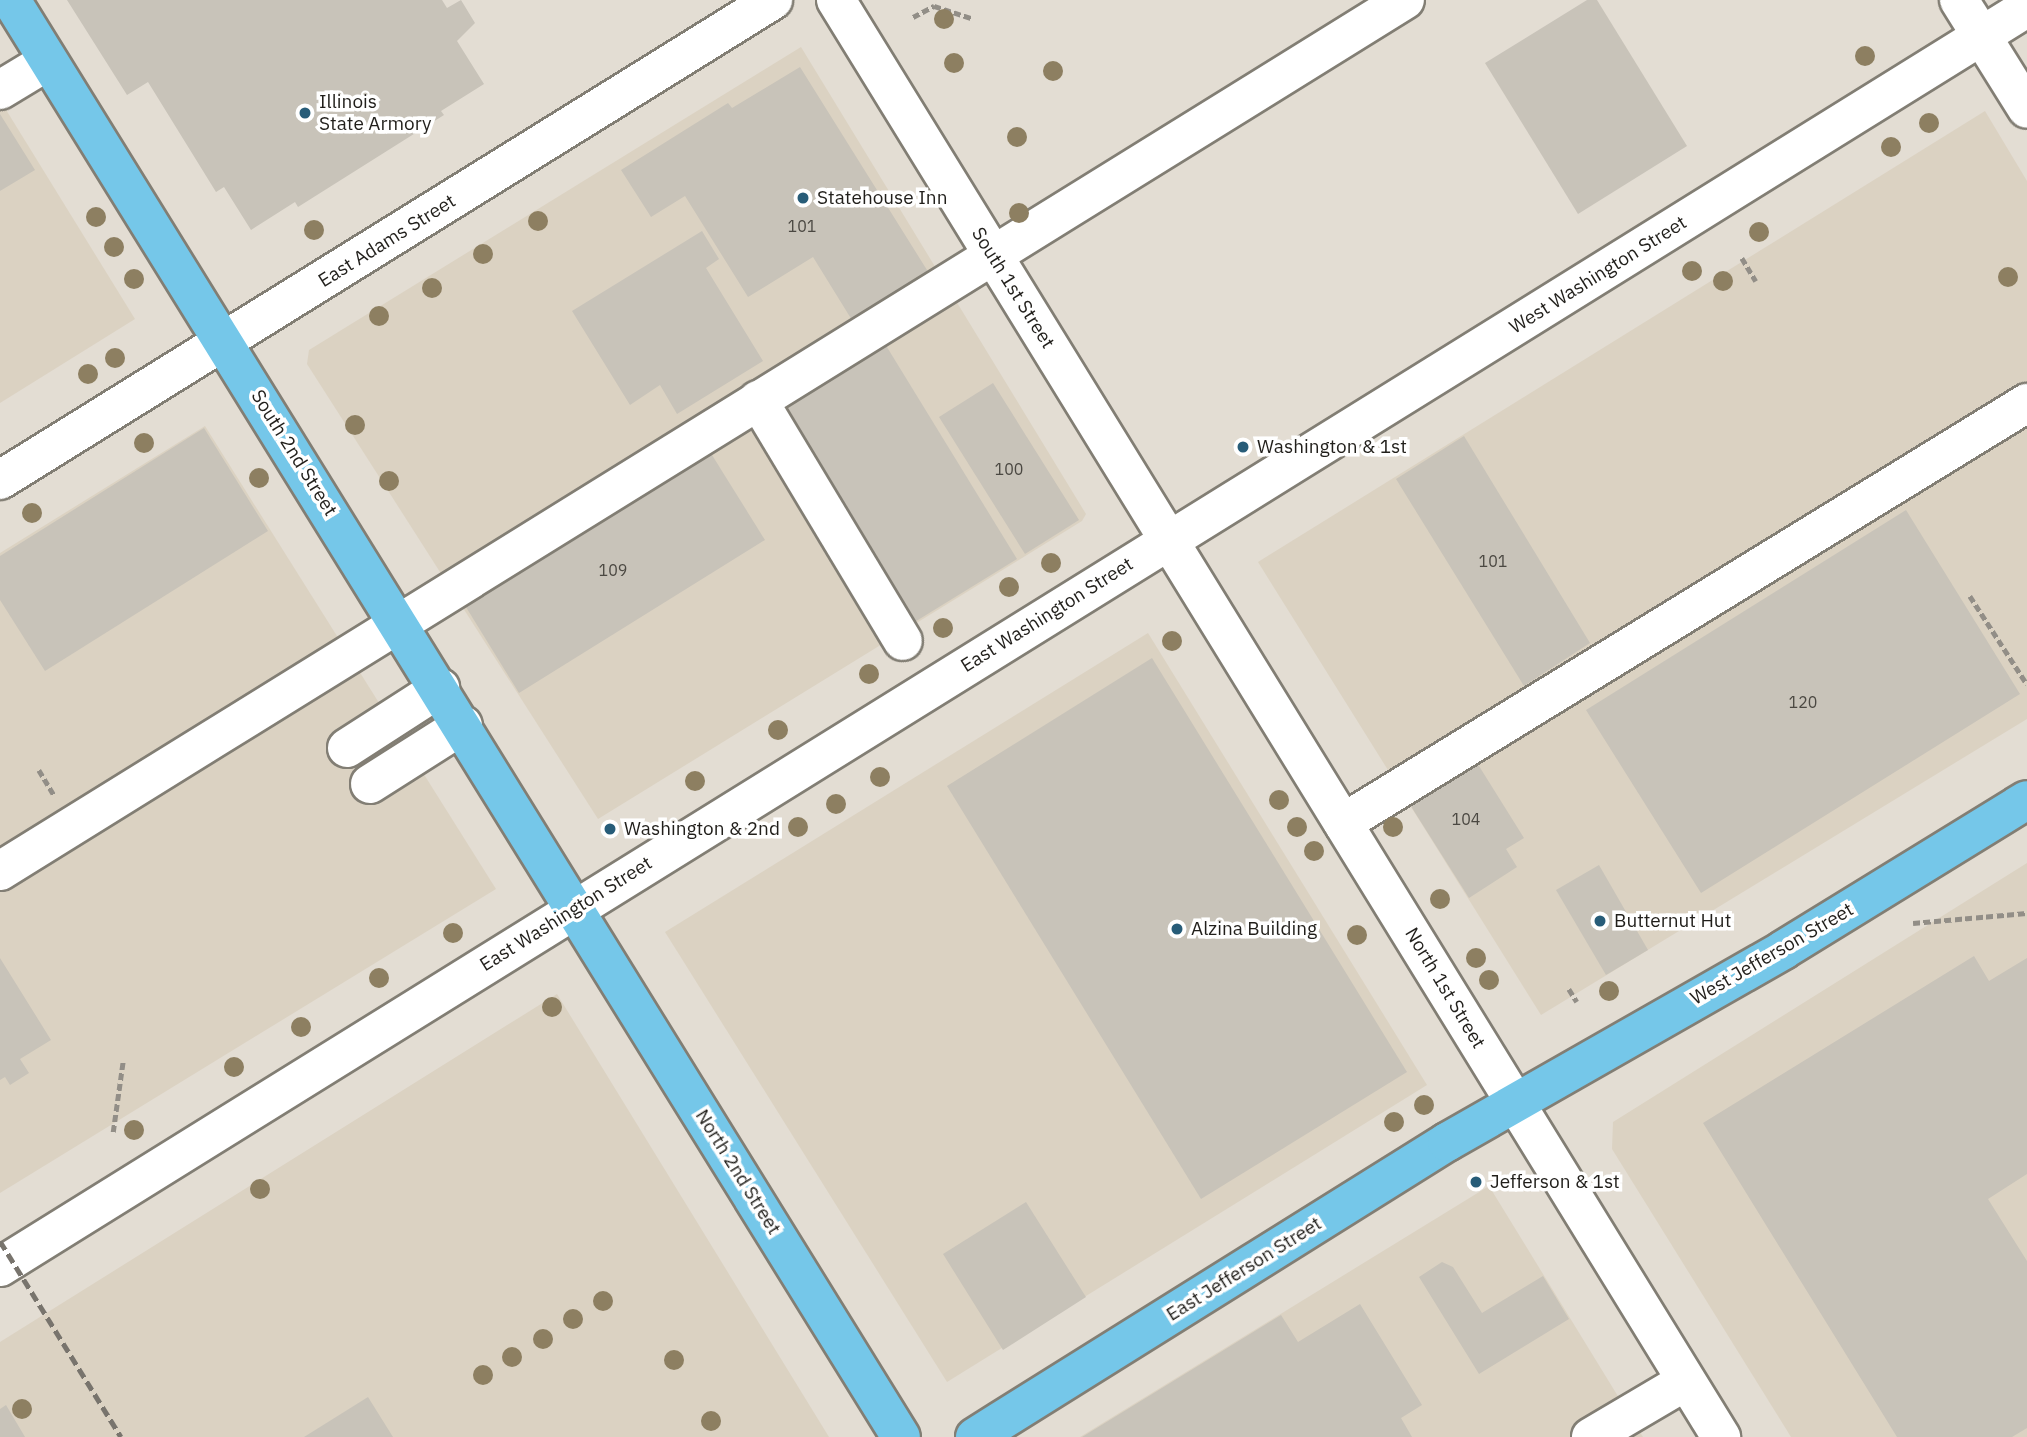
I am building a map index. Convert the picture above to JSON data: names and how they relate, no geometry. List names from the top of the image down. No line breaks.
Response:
{"streets":{"main road":["South 2nd Street","West Jefferson Street","North 2nd Street","East Jefferson Street"],"street":["East Adams Street","West Washington Street","South 1st Street","East Washington Street","North 1st Street"]},"crossings":[["East Adams Street","South 2nd Street"],["West Washington Street","South 1st Street"],["West Washington Street","East Washington Street"],["West Washington Street","North 1st Street"],["South 1st Street","East Washington Street"],["South 1st Street","North 1st Street"],["South 2nd Street","East Washington Street"],["South 2nd Street","North 2nd Street"],["East Washington Street","North 1st Street"],["East Washington Street","North 2nd Street"],["West Jefferson Street","North 1st Street"],["West Jefferson Street","East Jefferson Street"],["North 1st Street","East Jefferson Street"]],"places":["Illinois State Armory","Statehouse Inn","Washington & 1st","Washington & 2nd","Butternut Hut","Alzina Building","Jefferson & 1st"],"house_numbers":["101","100","101","109","120","104"]}
